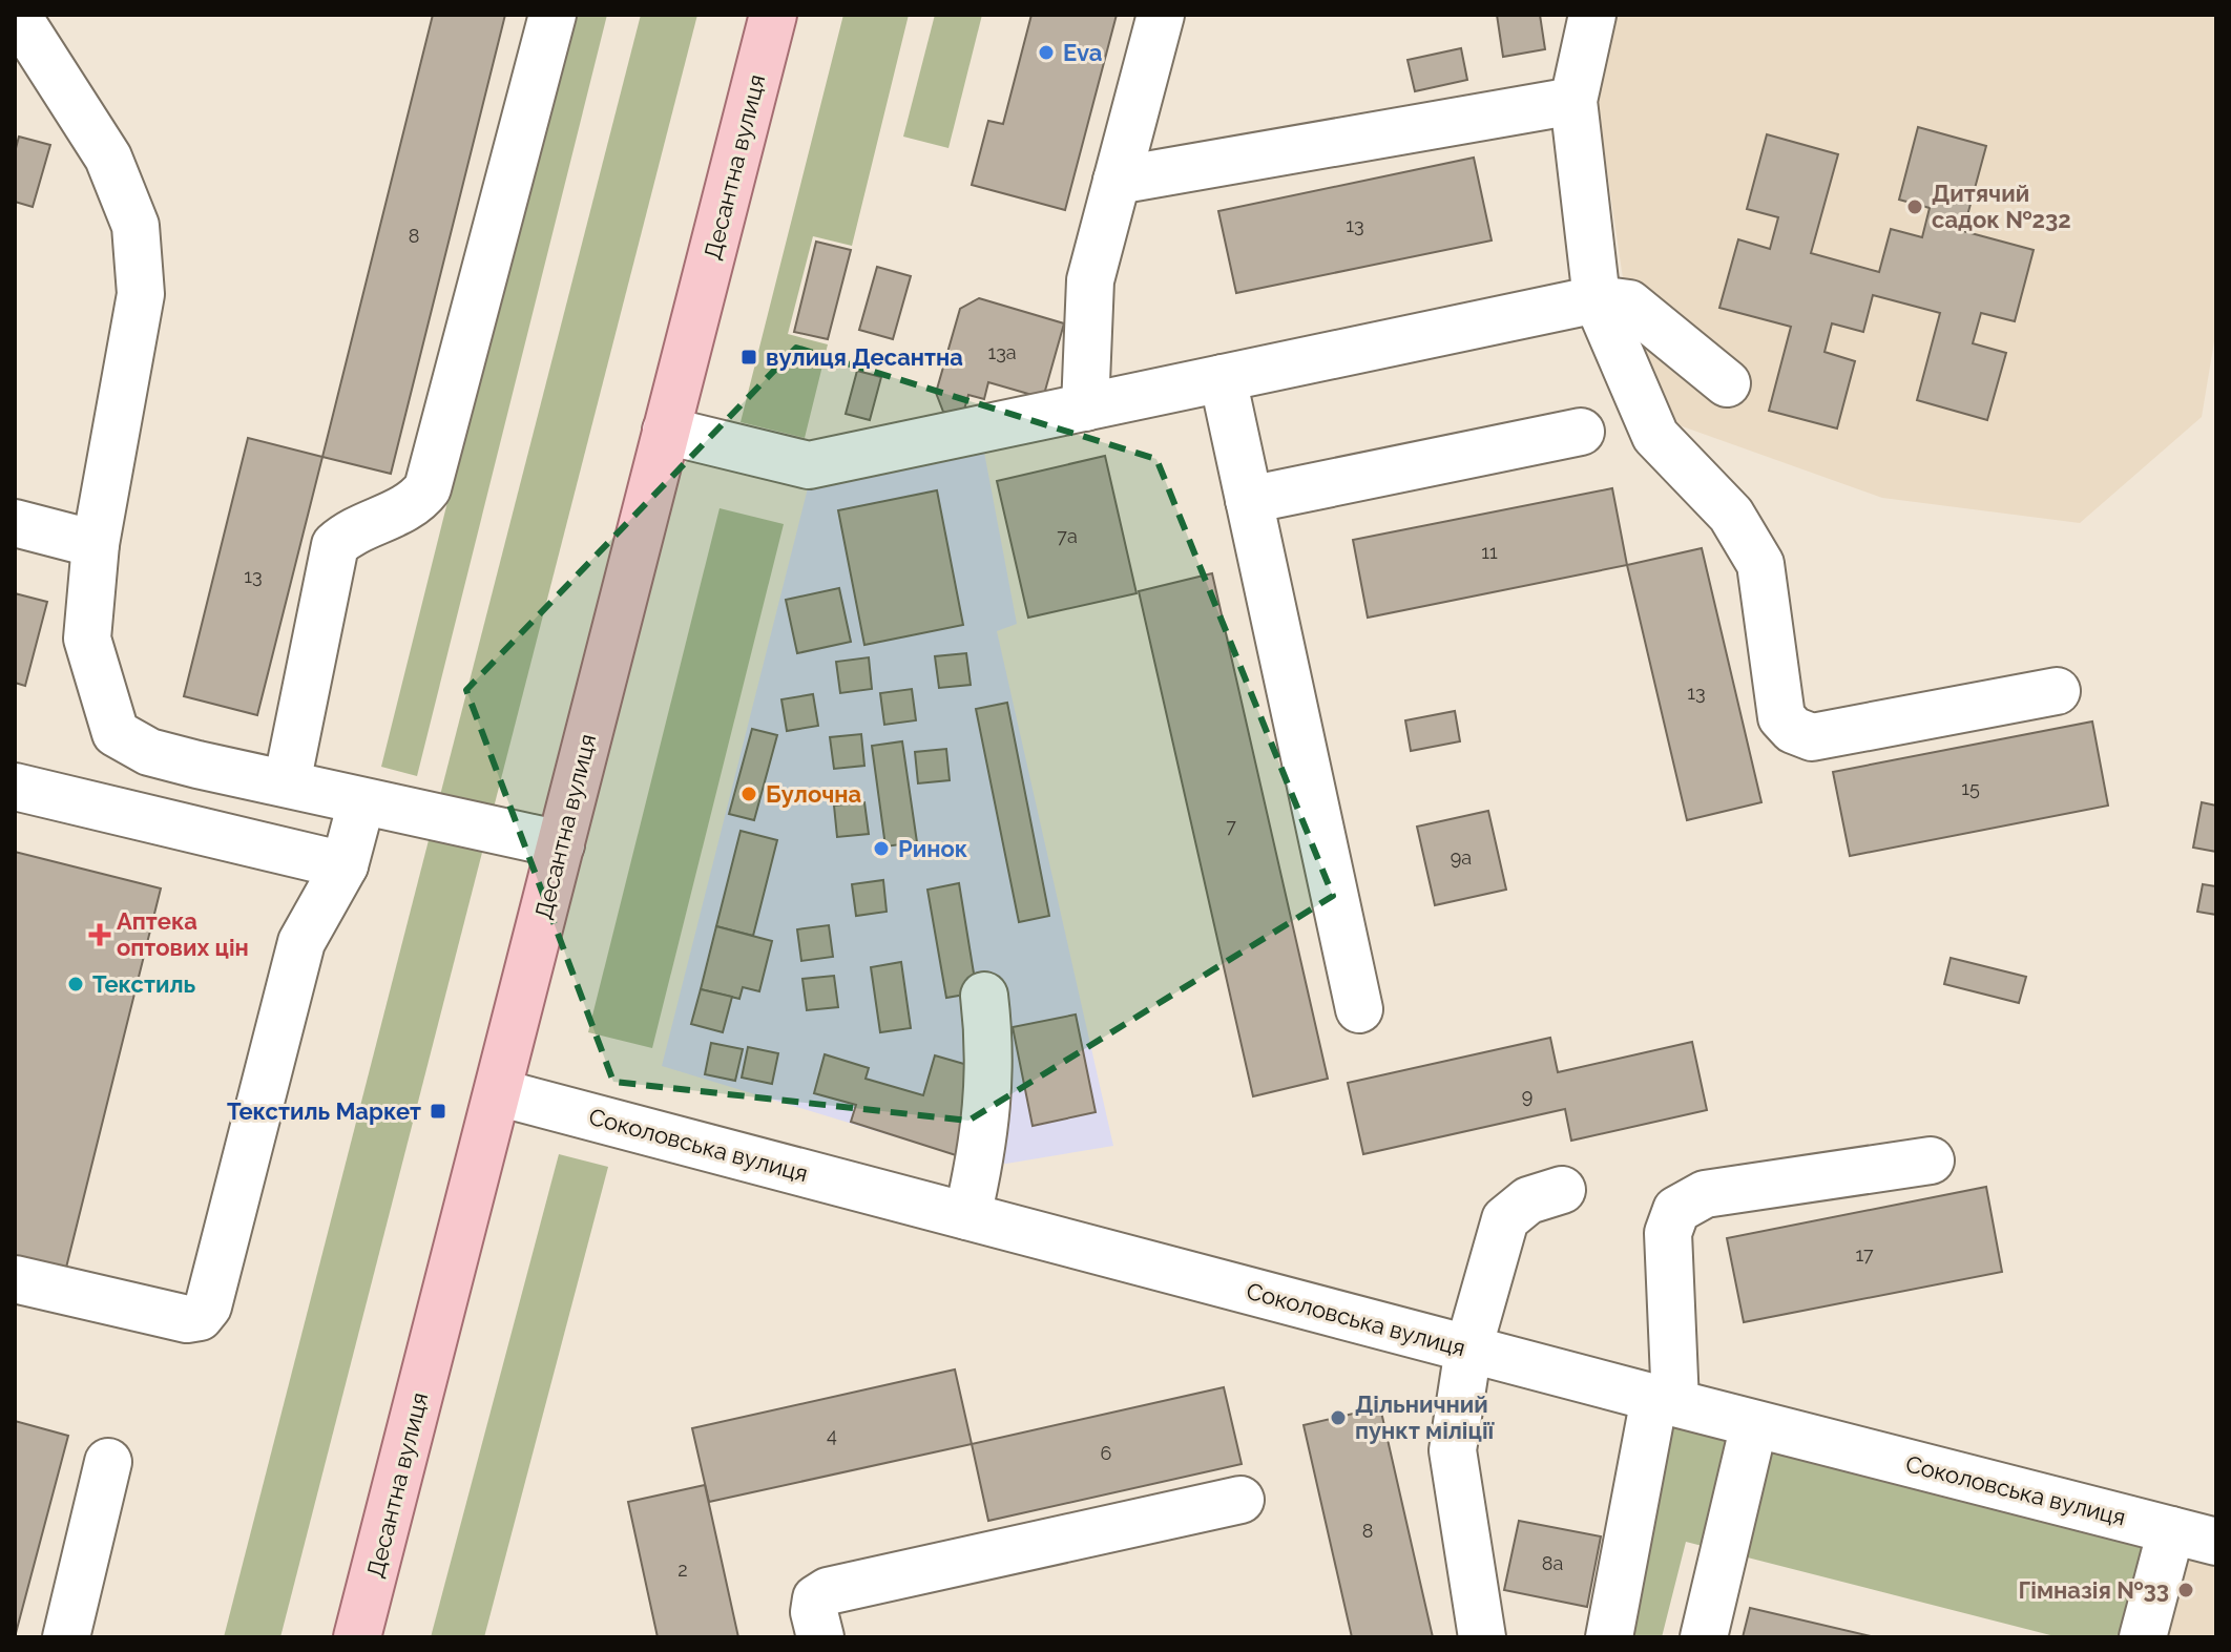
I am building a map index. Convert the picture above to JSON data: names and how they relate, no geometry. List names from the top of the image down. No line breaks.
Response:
{"streets":{"main road":["Десантна вулиця"],"street":["Соколовська вулиця"]},"crossings":[["Десантна вулиця","Соколовська вулиця"]],"places":{"other":["Eva","Дитячий садок №232","Булочна","Ринок","Текстиль","Дільничний пункт міліції","Гімназія №33"],"transit":["вулиця Десантна","Текстиль Маркет"],"health":["Аптека оптових цін"]},"house_numbers":["13","8","13а","7а","11","13","13","15","7","9а","9","17","4","6","8","8а","2"]}
